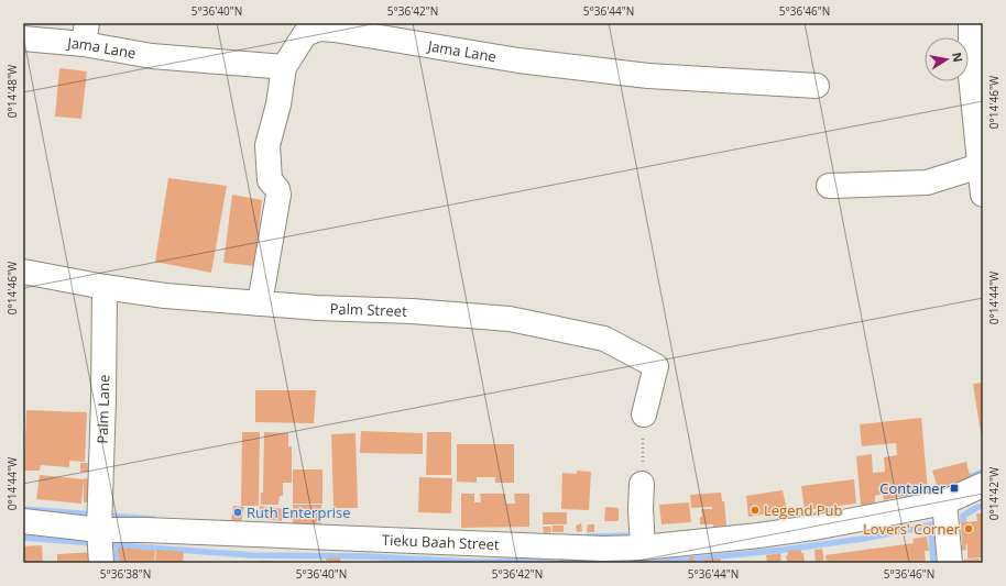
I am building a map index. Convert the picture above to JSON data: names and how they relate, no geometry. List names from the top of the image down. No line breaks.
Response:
{"streets":{"street":["Jama Lane","Palm Street","Palm Lane","Tieku Baah Street"]},"crossings":[["Palm Street","Palm Lane"],["Palm Lane","Tieku Baah Street"]],"places":{"transit":["Container"],"other":["Legend Pub","Ruth Enterprise","Lovers' Corner"]},"north":"right","coordinates":["5°36'40\"N","5°36'42\"N","5°36'44\"N","5°36'46\"N","0°14'48\"W","0°14'46\"W","0°14'44\"W","0°14'42\"W","5°36'38\"N"]}
